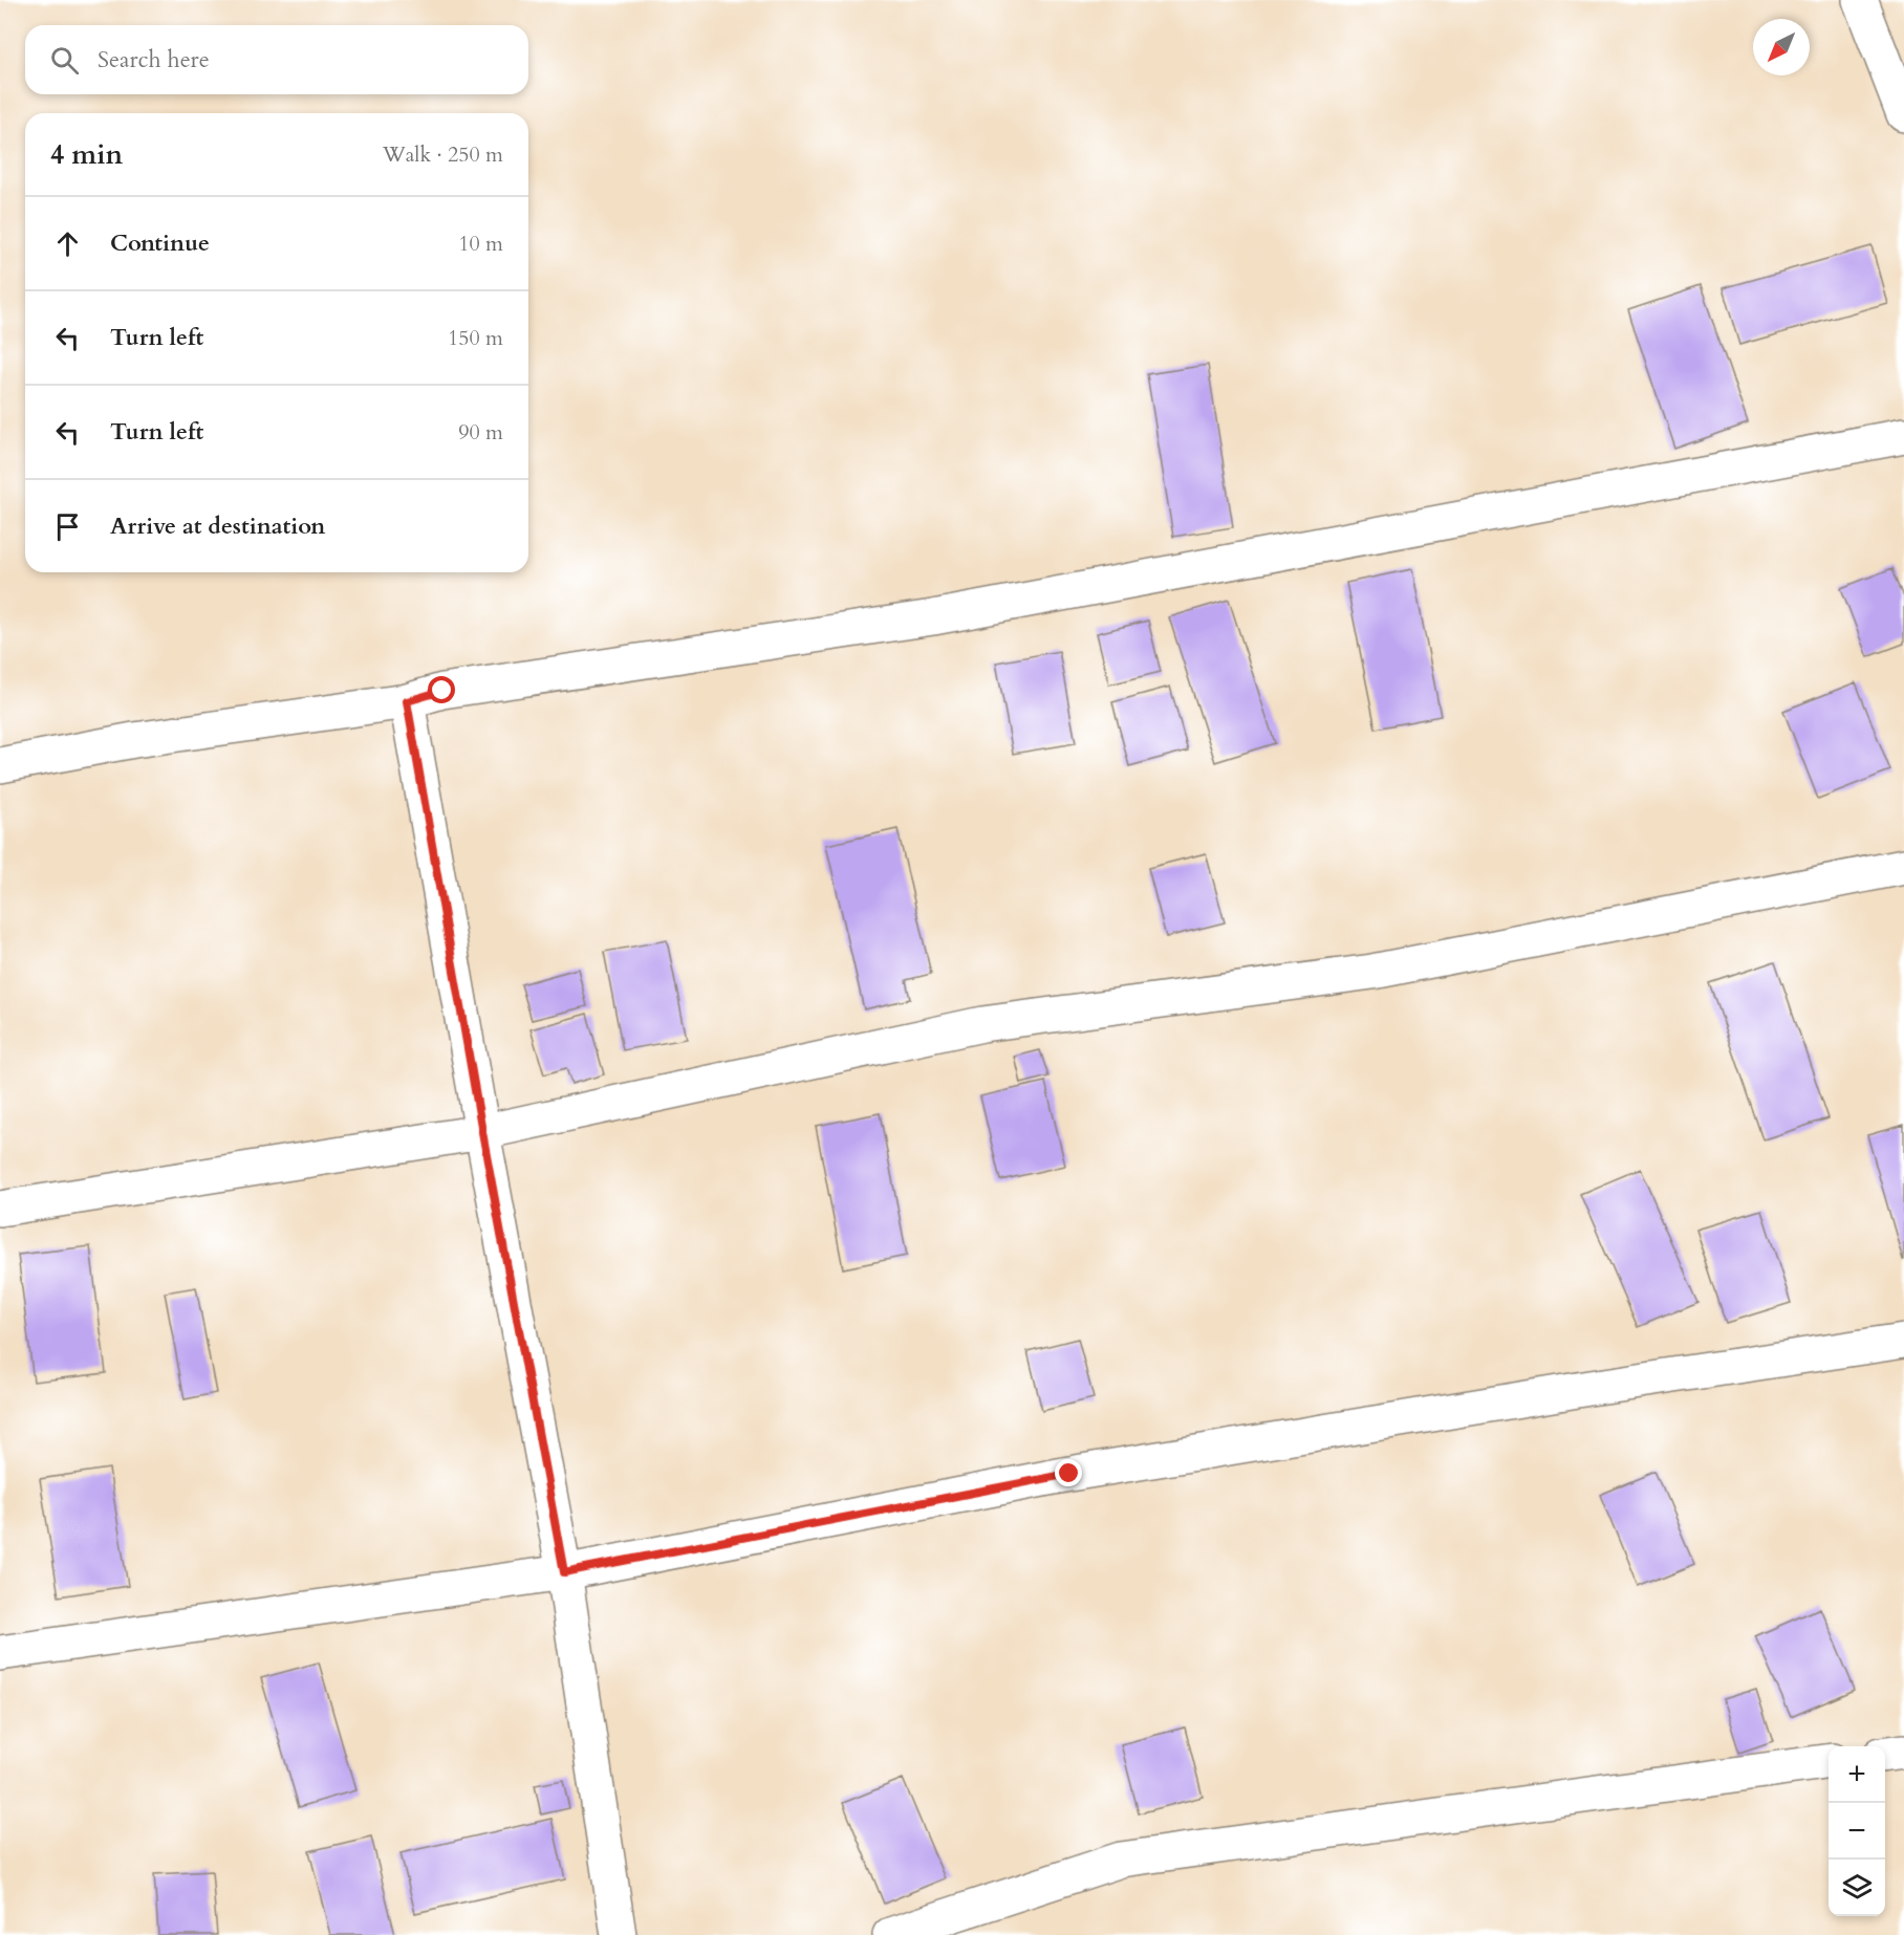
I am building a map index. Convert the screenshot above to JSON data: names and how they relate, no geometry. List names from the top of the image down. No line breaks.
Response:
{"north":"bottom left","page":{"search":"Search here","heading":["4 min","Walk · 250 m"],"list":[["Continue","10 m"],["Turn left","150 m"],["Turn left","90 m"],"Arrive at destination"],"map_buttons":["+","−"]}}
